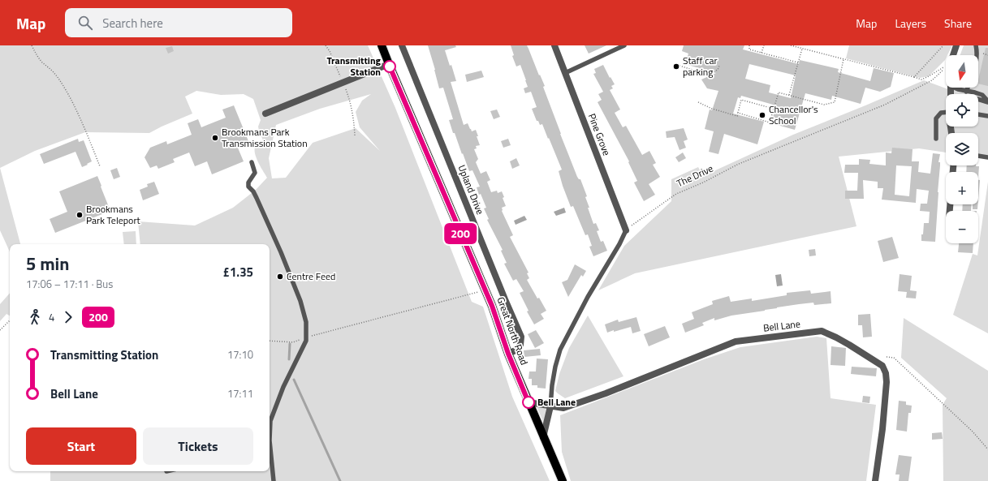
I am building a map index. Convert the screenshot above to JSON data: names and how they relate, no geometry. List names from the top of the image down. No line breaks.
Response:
{"streets":{"main road":["Great North Road"],"street":["Pine Grove","Upland Drive","Bell Lane"],"path":["The Drive"]},"crossings":[["Pine Grove","The Drive"],["Upland Drive","Great North Road"],["Bell Lane","Great North Road"]],"places":["Transmitting Station","Staff car parking","Chancellor's School","Brookmans Park Transmission Station","Brookmans Park Teleport","Centre Feed","Bell Lane"],"lines":["bus line 200"],"north":"bottom","page":{"header":"Map","search":"Search here","nav":["Map","Layers","Share"],"on_map":"200","map_buttons":["+","−"],"heading":["5 min","17:06 – 17:11 · Bus","£1.35"],"legs":["4","200"],"list":[{"name":"Transmitting Station","value":"17:10"},{"name":"Bell Lane","value":"17:11"}],"buttons":["Start","Tickets"]}}
